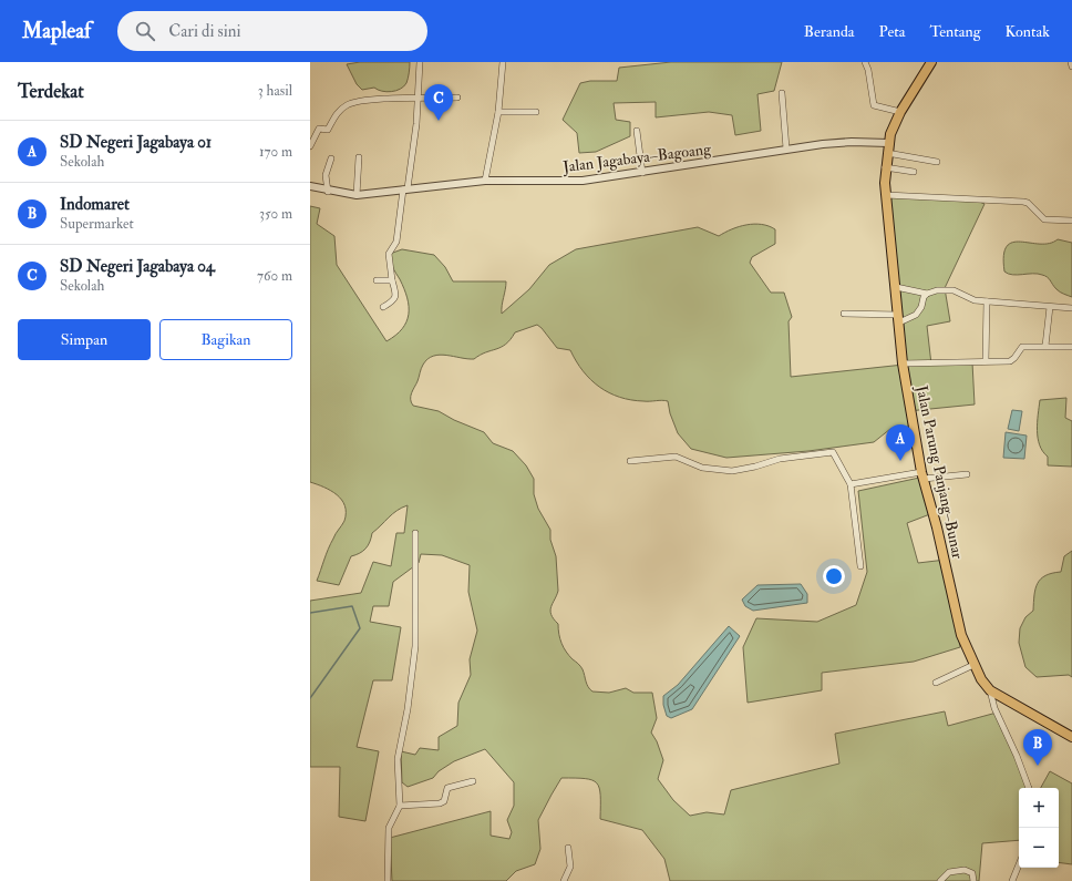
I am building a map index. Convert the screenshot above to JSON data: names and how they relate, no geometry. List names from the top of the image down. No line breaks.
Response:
{"streets":{"main road":["Jalan Parung Panjang–Bunar"],"street":["Jalan Jagabaya–Bagoang"]},"crossings":[["Jalan Jagabaya–Bagoang","Jalan Parung Panjang–Bunar"]],"page":{"header":"Mapleaf","search":"Cari di sini","nav":["Beranda","Peta","Tentang","Kontak"],"heading":["Terdekat","3 hasil"],"pins":["C","A","B"],"list":[{"mark":"A","name":"SD Negeri Jagabaya 01","note":"Sekolah","value":"170 m"},{"mark":"B","name":"Indomaret","note":"Supermarket","value":"350 m"},{"mark":"C","name":"SD Negeri Jagabaya 04","note":"Sekolah","value":"760 m"}],"buttons":["Simpan","Bagikan"],"map_buttons":["+","−"]}}
